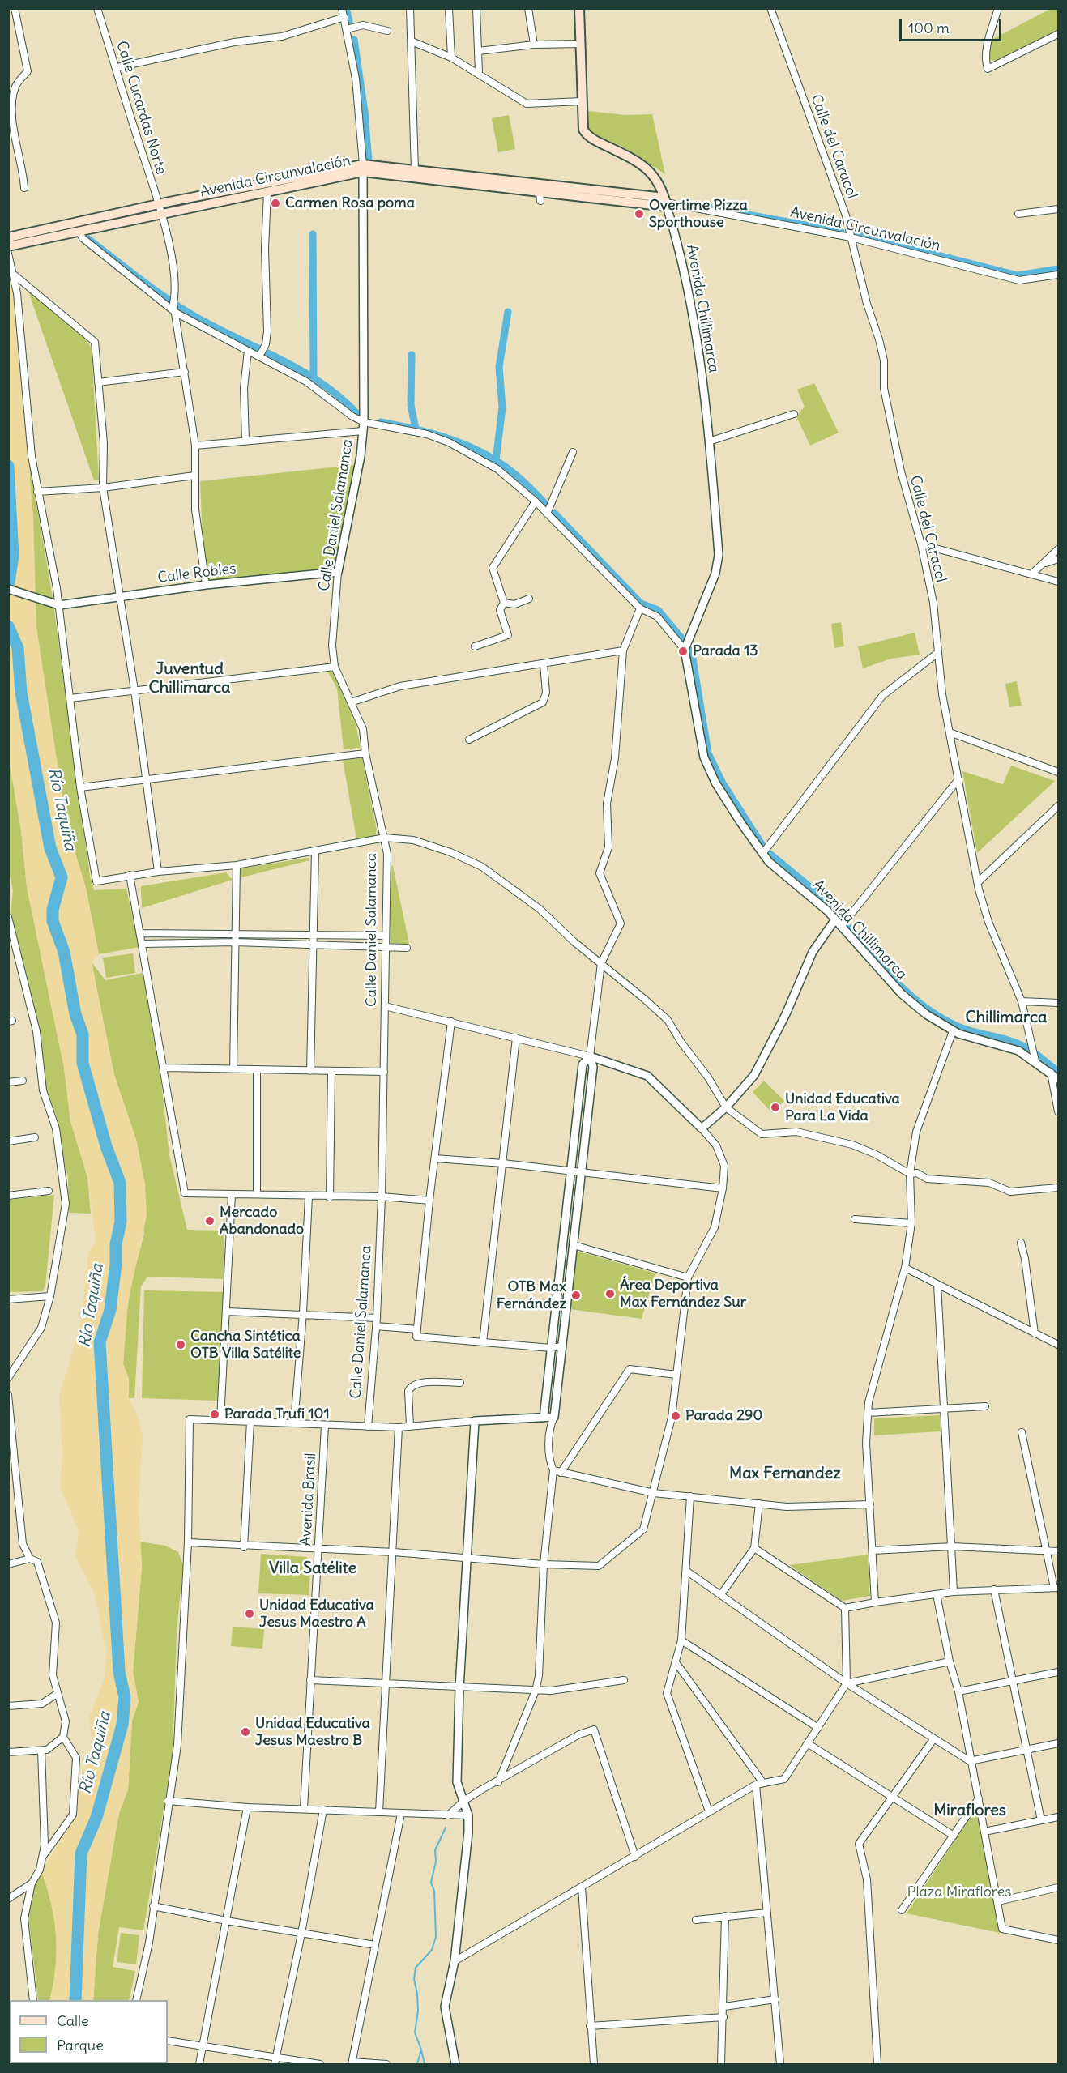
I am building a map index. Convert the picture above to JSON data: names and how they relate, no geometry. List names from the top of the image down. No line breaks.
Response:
{"streets":{"main road":["Avenida Circunvalación","Avenida Chillimarca"],"street":["Calle Cucardas Norte","Calle del Caracol","Calle Daniel Salamanca","Calle Robles","Avenida Brasil"]},"crossings":[["Calle Cucardas Norte","Avenida Circunvalación"],["Calle Cucardas Norte","Calle Robles"],["Calle del Caracol","Avenida Circunvalación"],["Calle del Caracol","Avenida Chillimarca"],["Avenida Circunvalación","Avenida Chillimarca"],["Avenida Circunvalación","Calle Daniel Salamanca"],["Avenida Chillimarca","Calle Daniel Salamanca"],["Calle Daniel Salamanca","Calle Robles"]],"districts":["Juventud Chillimarca","Chillimarca","Max Fernandez","Villa Satélite","Miraflores"],"water":["Río Taquiña"],"parks":["Plaza Miraflores"],"places":["Carmen Rosa poma","Overtime Pizza Sporthouse","Parada 13","Unidad Educativa Para La Vida","Mercado Abandonado","Área Deportiva Max Fernández Sur","OTB Max Fernández","Cancha Sintética OTB Villa Satélite","Parada Trufi 101","Parada 290","Unidad Educativa Jesus Maestro A","Unidad Educativa Jesus Maestro B"],"legend":["Calle","Parque"],"scale_bar":"100 m"}
